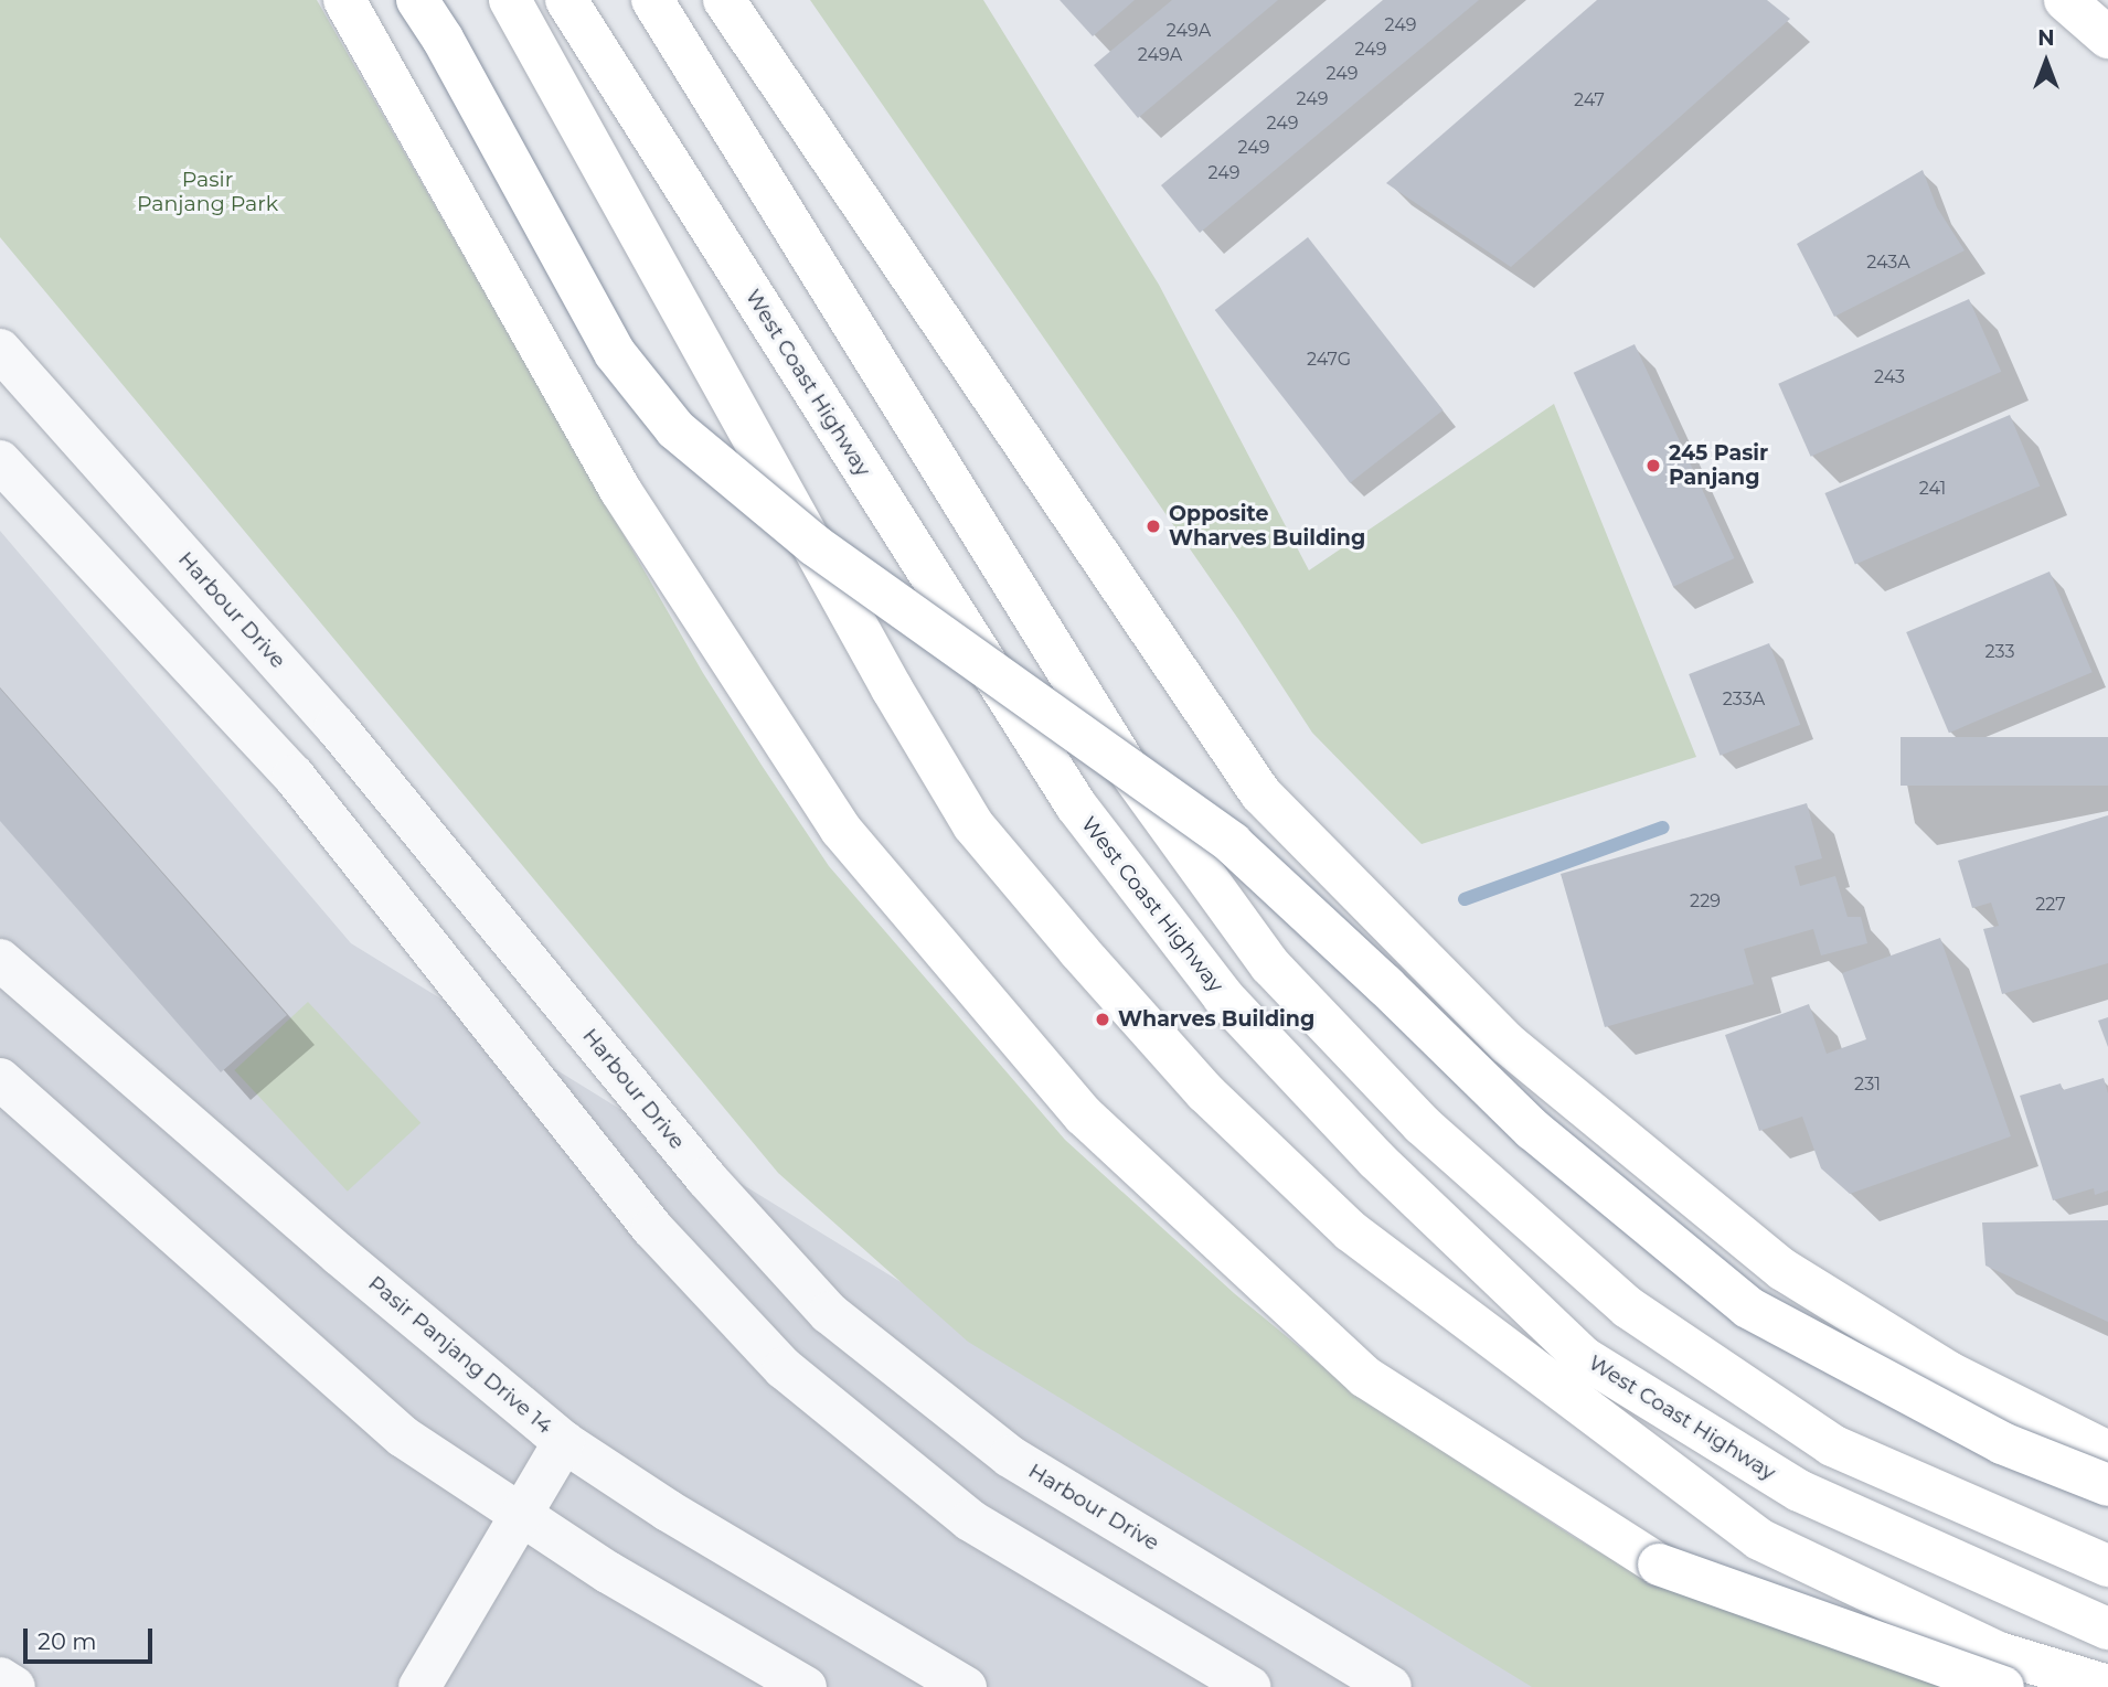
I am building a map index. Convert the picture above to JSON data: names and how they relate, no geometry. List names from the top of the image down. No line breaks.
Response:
{"streets":{"main road":["West Coast Highway"],"street":["Harbour Drive","Pasir Panjang Drive 14"]},"parks":["Pasir Panjang Park"],"places":["245 Pasir Panjang","Opposite Wharves Building","Wharves Building"],"house_numbers":["249","249A","249","249A","249","249","247","249","249","249","243A","247G","243","241","233","233A","229","227","231"],"scale_bar":"20 m","north":"top"}
